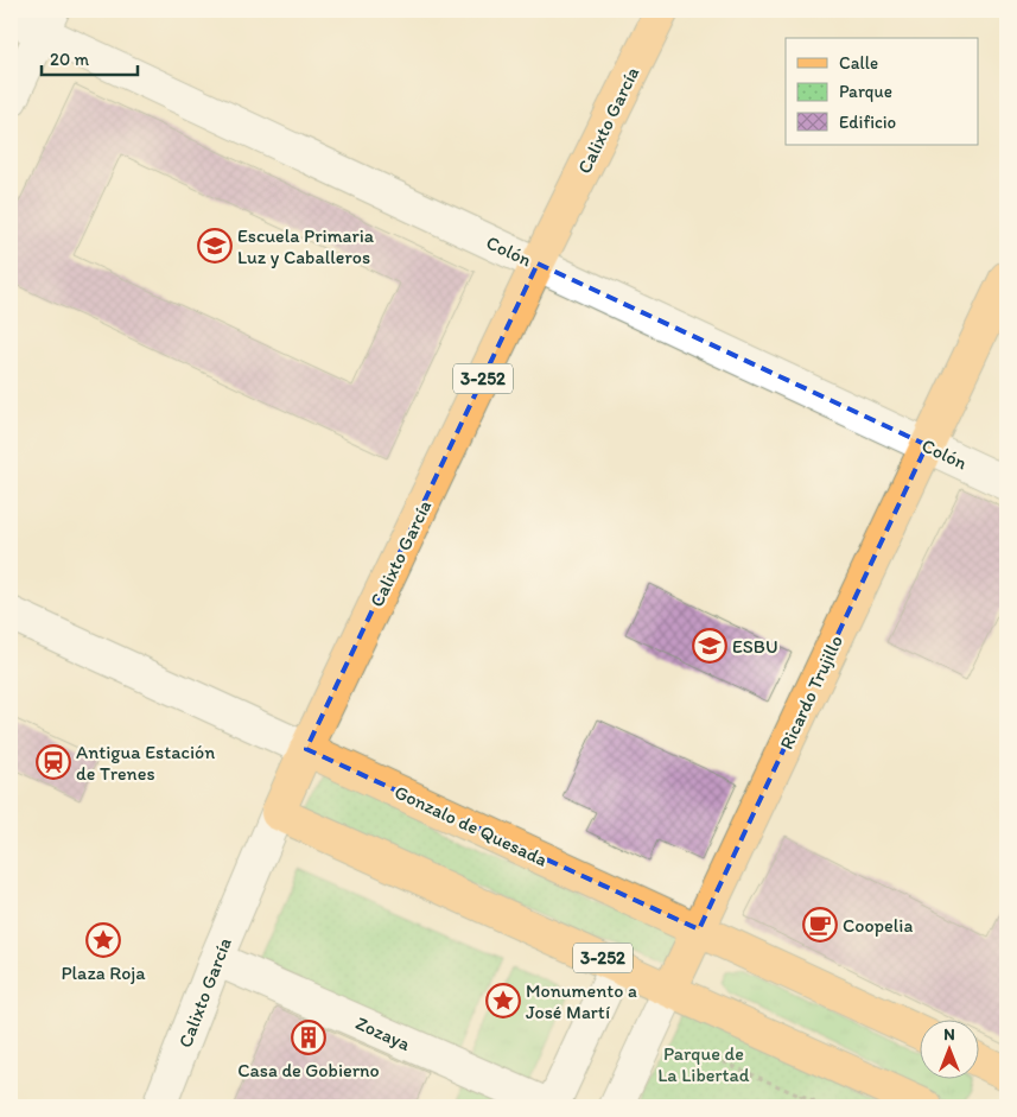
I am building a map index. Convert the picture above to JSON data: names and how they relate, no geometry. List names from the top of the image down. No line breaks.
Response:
{"streets":{"main road":["Calixto García","3-252","Ricardo Trujillo","Gonzalo de Quesada"],"street":["Colón","Zozaya"]},"crossings":[["Calixto García","Colón"],["Calixto García","3-252"],["Calixto García","Gonzalo de Quesada"],["Calixto García","Zozaya"],["Colón","Ricardo Trujillo"],["3-252","Ricardo Trujillo"],["Ricardo Trujillo","Gonzalo de Quesada"]],"parks":["Parque de La Libertad"],"places":{"school or university":["Escuela Primaria Luz y Caballeros","ESBU"],"station":["Antigua Estación de Trenes"],"cafe":["Coopelia"],"place":["Plaza Roja","Monumento a José Martí"],"building":["Casa de Gobierno"]},"legend":["Calle","Parque","Edificio"],"scale_bar":"20 m","north":"top"}
